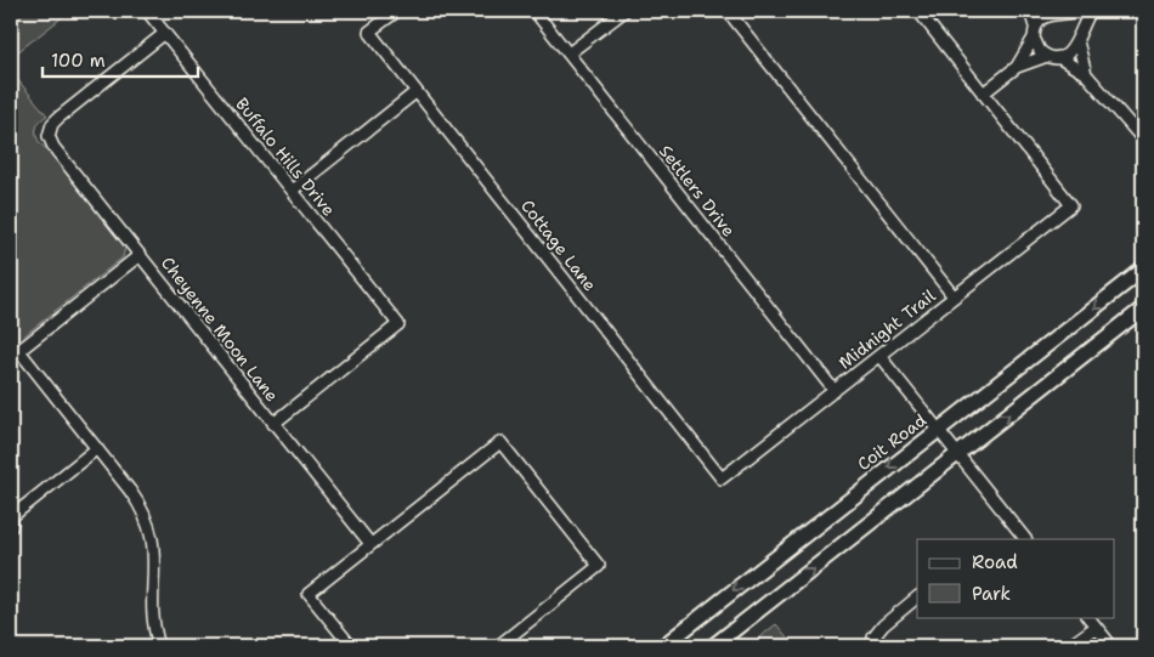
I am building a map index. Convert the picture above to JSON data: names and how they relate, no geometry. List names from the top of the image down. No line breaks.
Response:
{"streets":{"main road":["Coit Road"],"street":["Buffalo Hills Drive","Settlers Drive","Cottage Lane","Cheyenne Moon Lane","Midnight Trail"]},"crossings":[["Buffalo Hills Drive","Cheyenne Moon Lane"],["Settlers Drive","Midnight Trail"],["Cottage Lane","Midnight Trail"]],"legend":["Road","Park"],"scale_bar":"100 m"}
